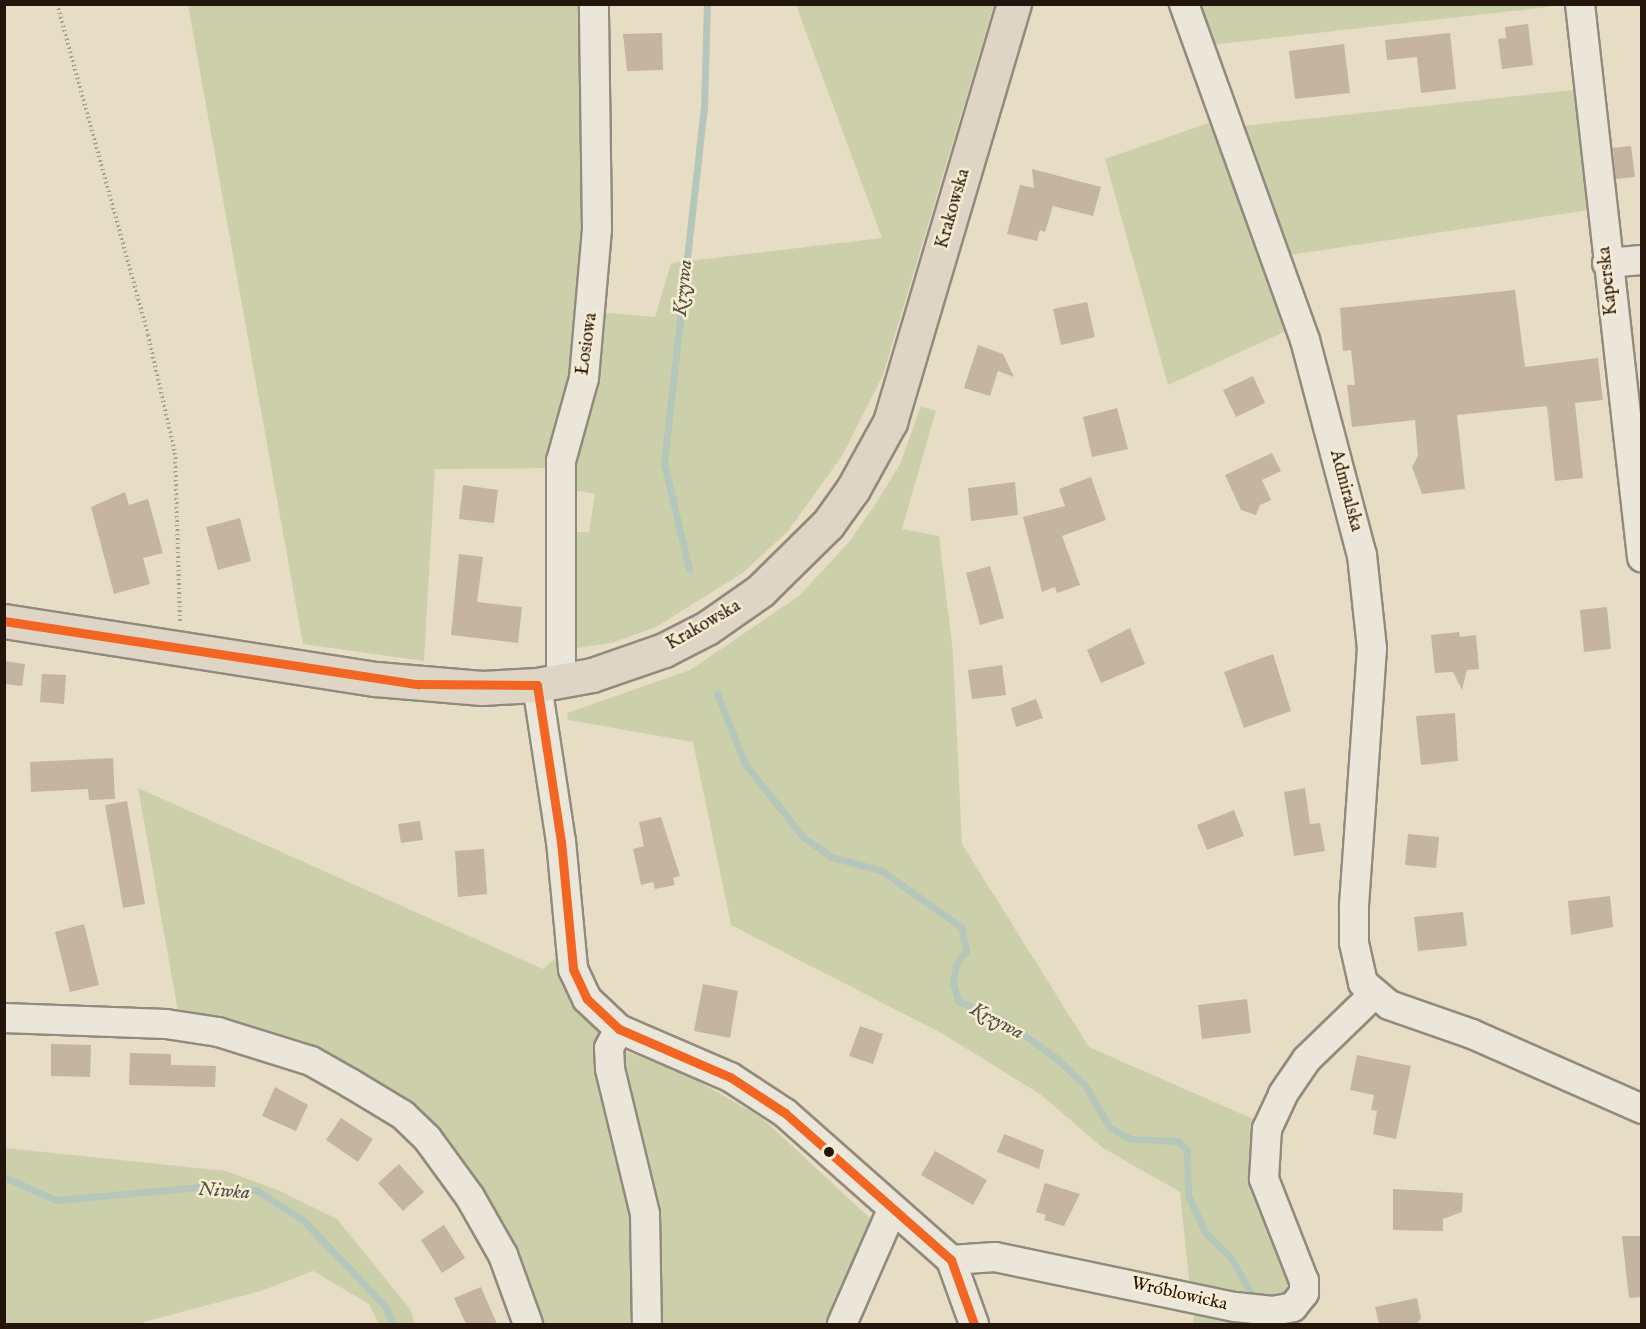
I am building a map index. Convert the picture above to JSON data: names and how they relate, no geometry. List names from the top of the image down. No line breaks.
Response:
{"streets":{"main road":["Krakowska"],"street":["Kaperska","Łosiowa","Admiralska","Wróblowicka"]},"crossings":[["Krakowska","Łosiowa"],["Łosiowa","Wróblowicka"],["Admiralska","Wróblowicka"]],"water":["Krzywa","Niwka"]}
